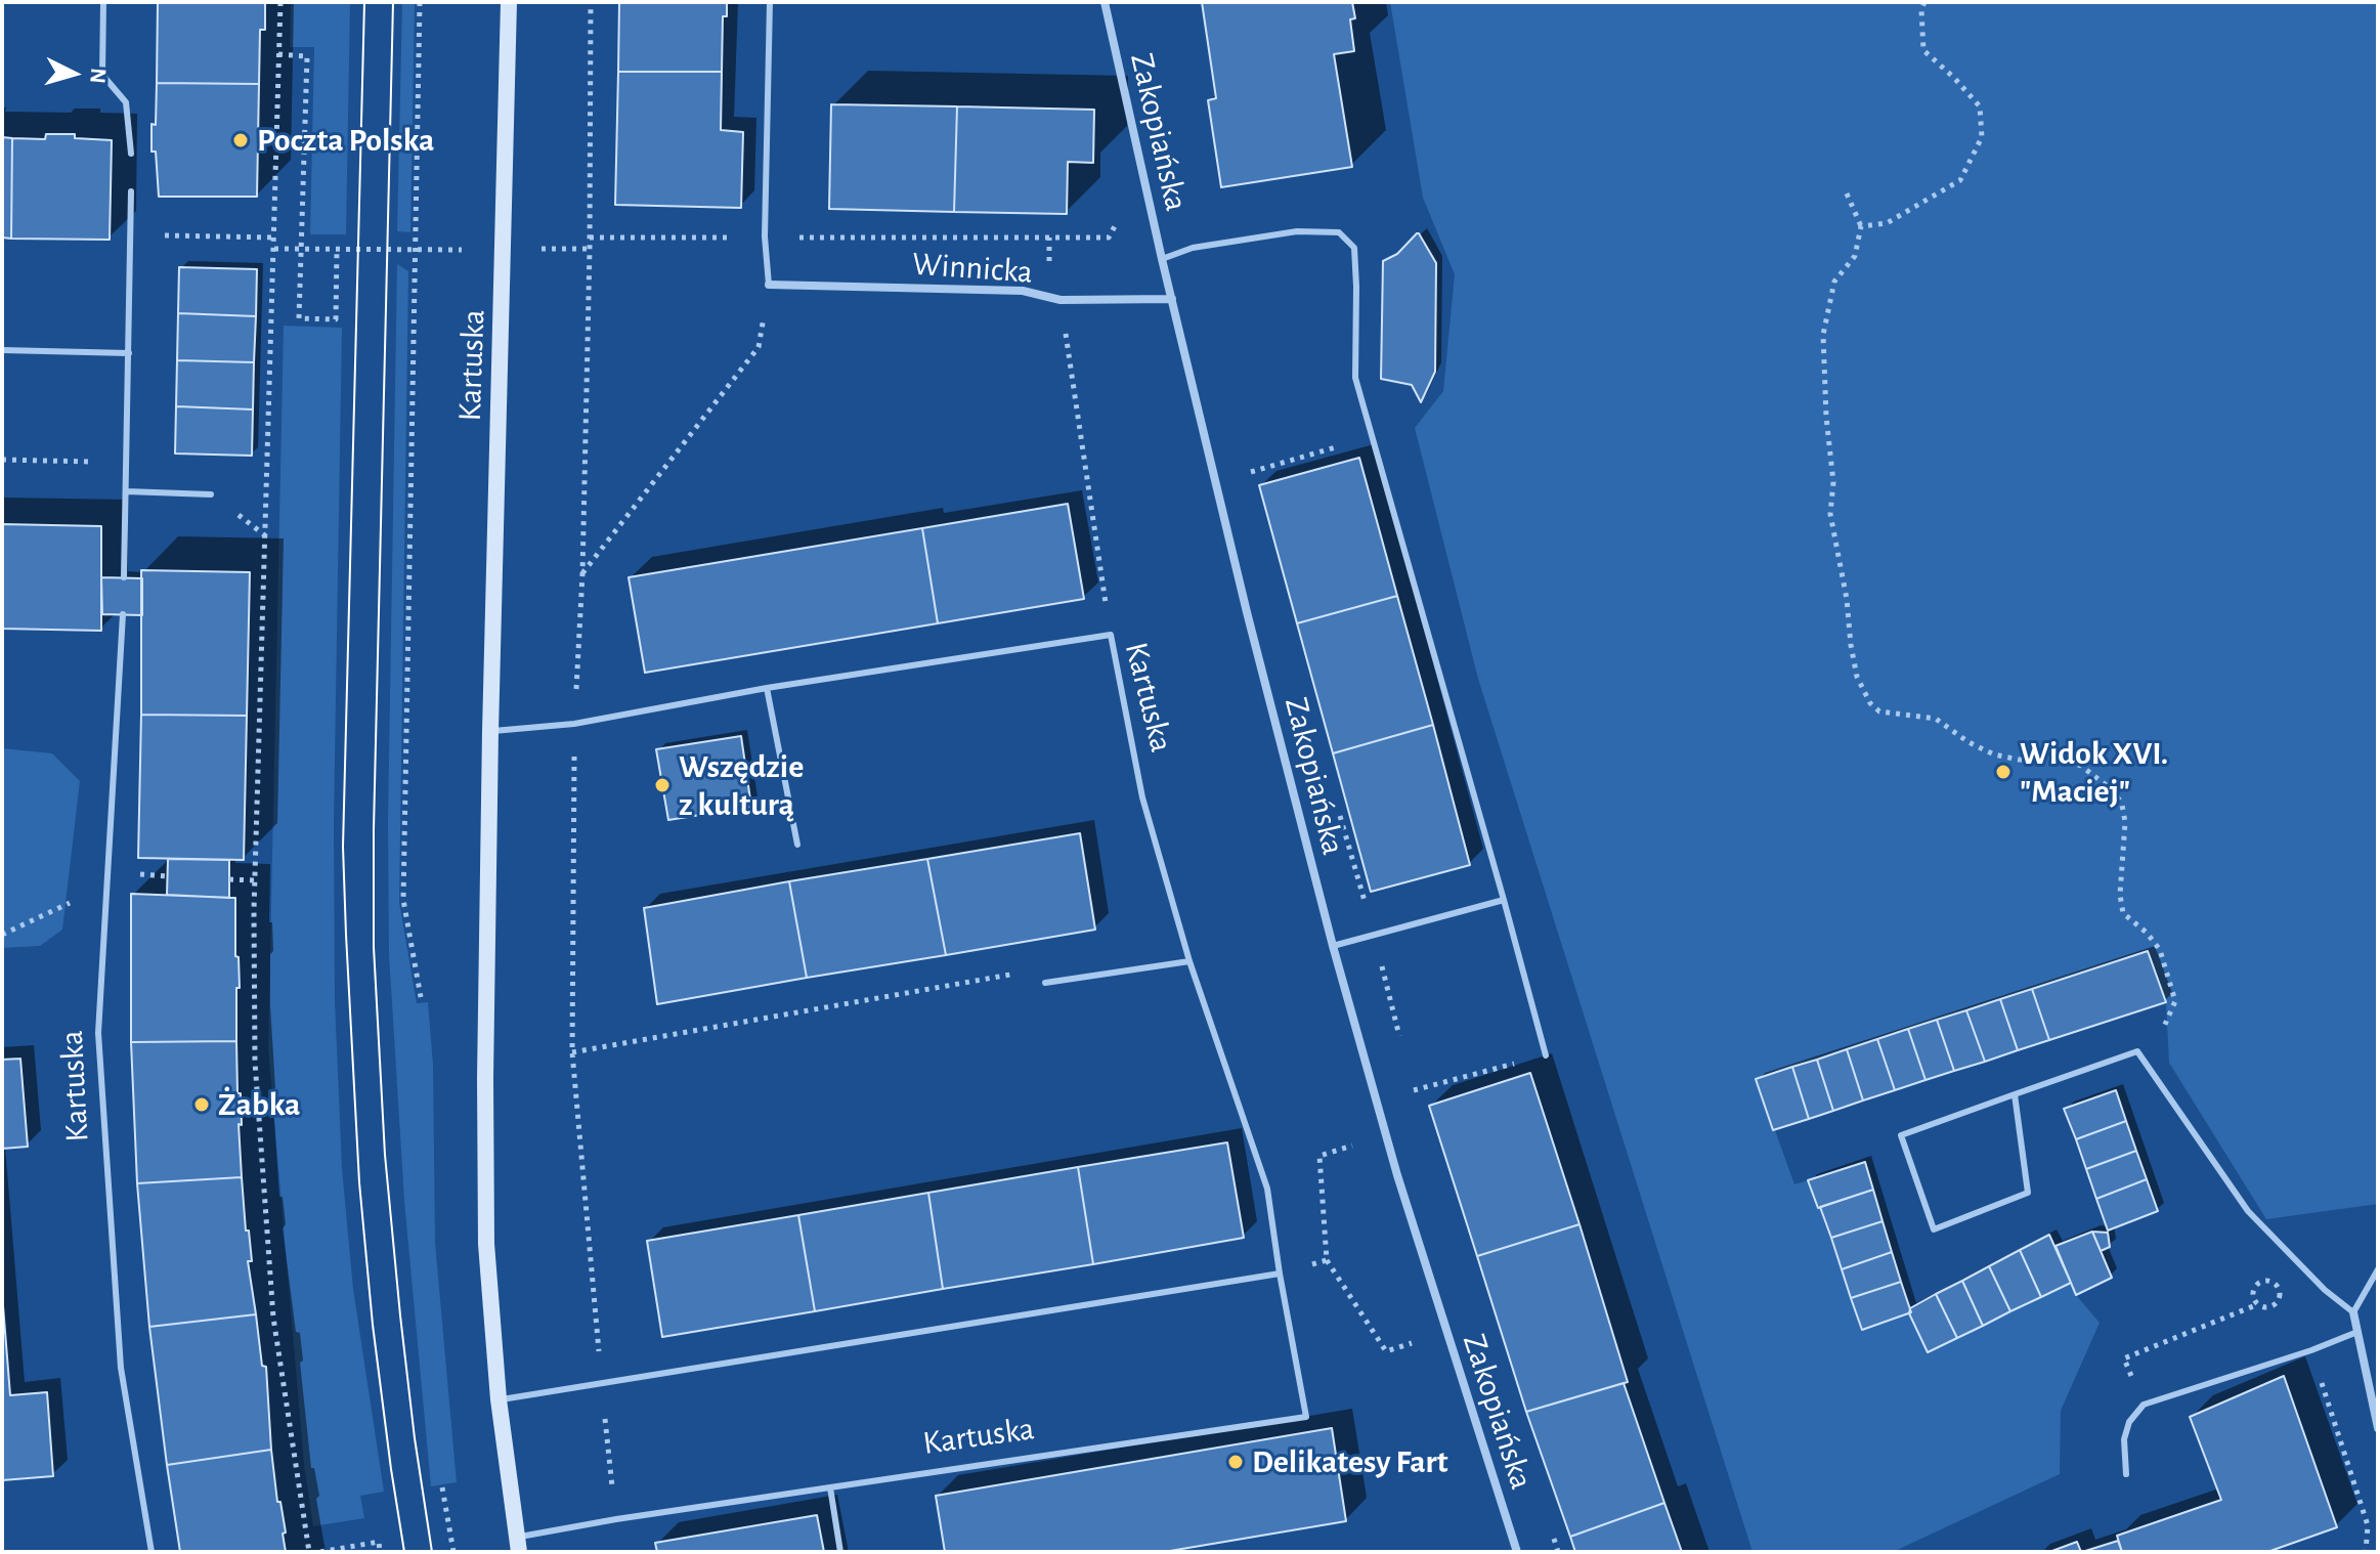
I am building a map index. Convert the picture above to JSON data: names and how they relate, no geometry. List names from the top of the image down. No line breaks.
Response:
{"streets":{"main road":["Kartuska"],"street":["Zakopiańska","Winnicka"]},"crossings":[["Zakopiańska","Winnicka"]],"places":["Poczta Polska","Widok XVI. \"Maciej\"","Wszędzie z kulturą","Żabka","Delikatesy Fart"],"north":"right"}
